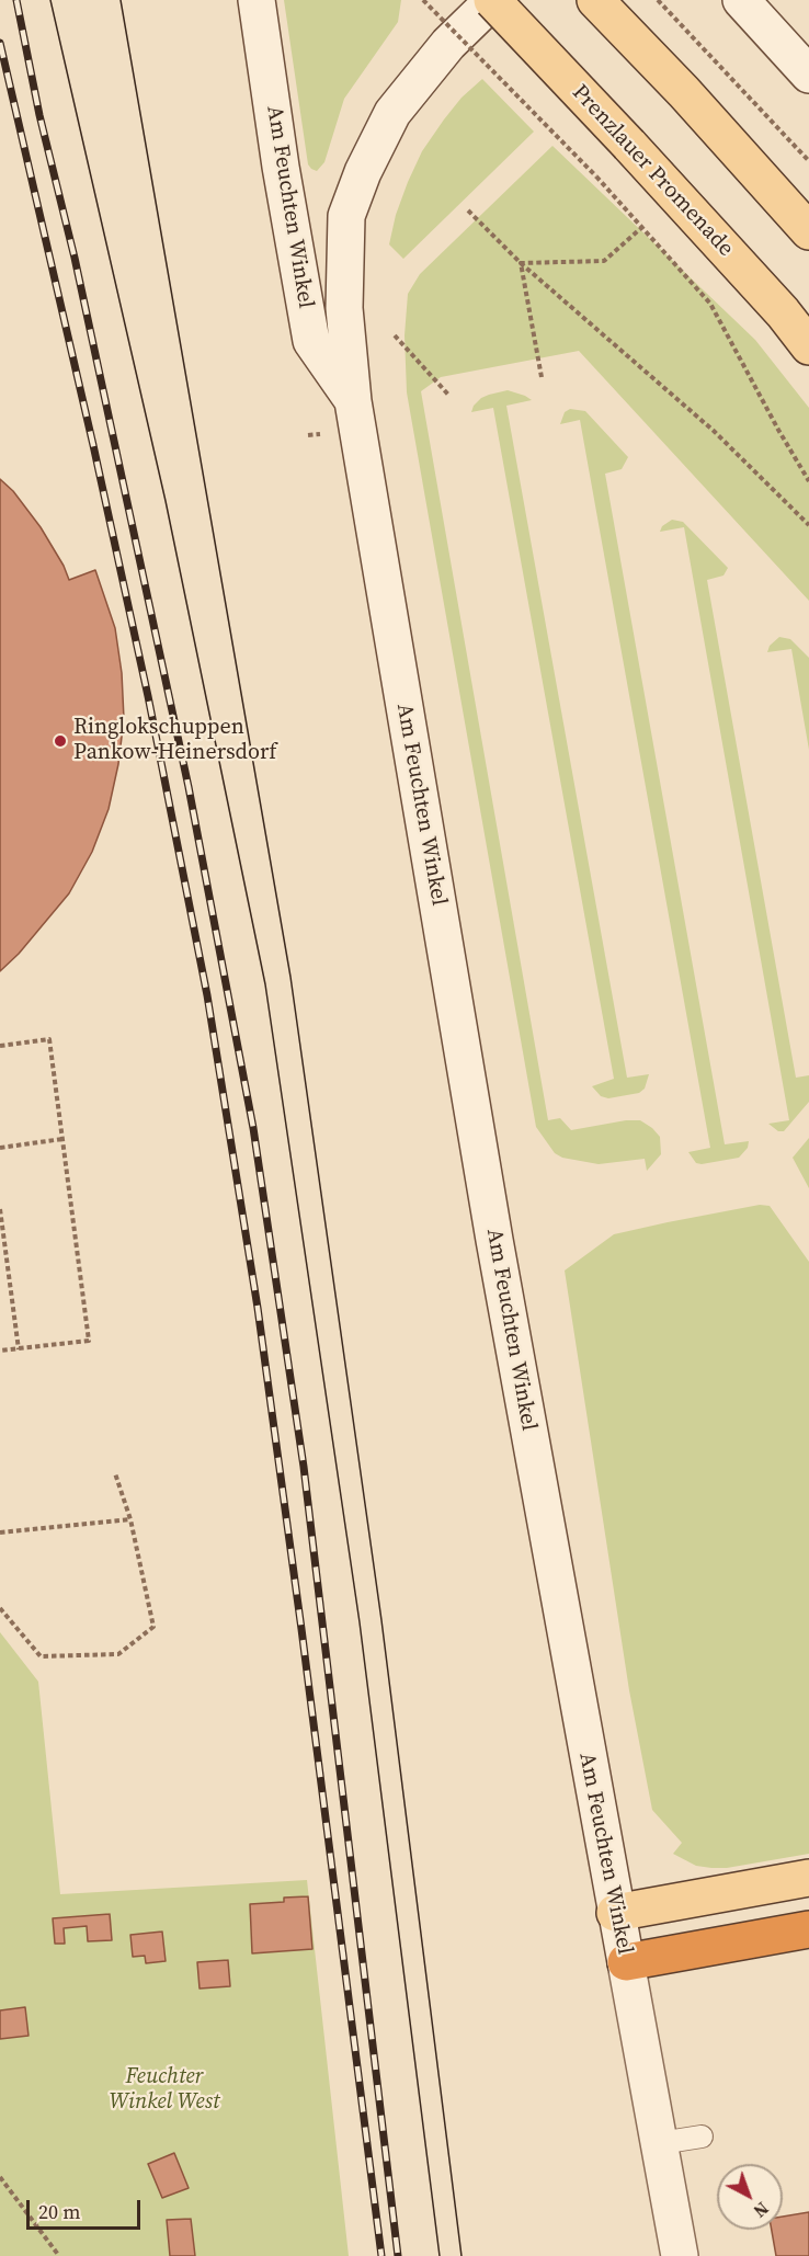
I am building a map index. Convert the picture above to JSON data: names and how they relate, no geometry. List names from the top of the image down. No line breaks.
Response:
{"streets":{"main road":["Prenzlauer Promenade","Am Feuchten Winkel"]},"crossings":[["Prenzlauer Promenade","Am Feuchten Winkel"]],"parks":["Feuchter Winkel West"],"places":["Ringlokschuppen Pankow-Heinersdorf"],"scale_bar":"20 m","north":"bottom right"}
